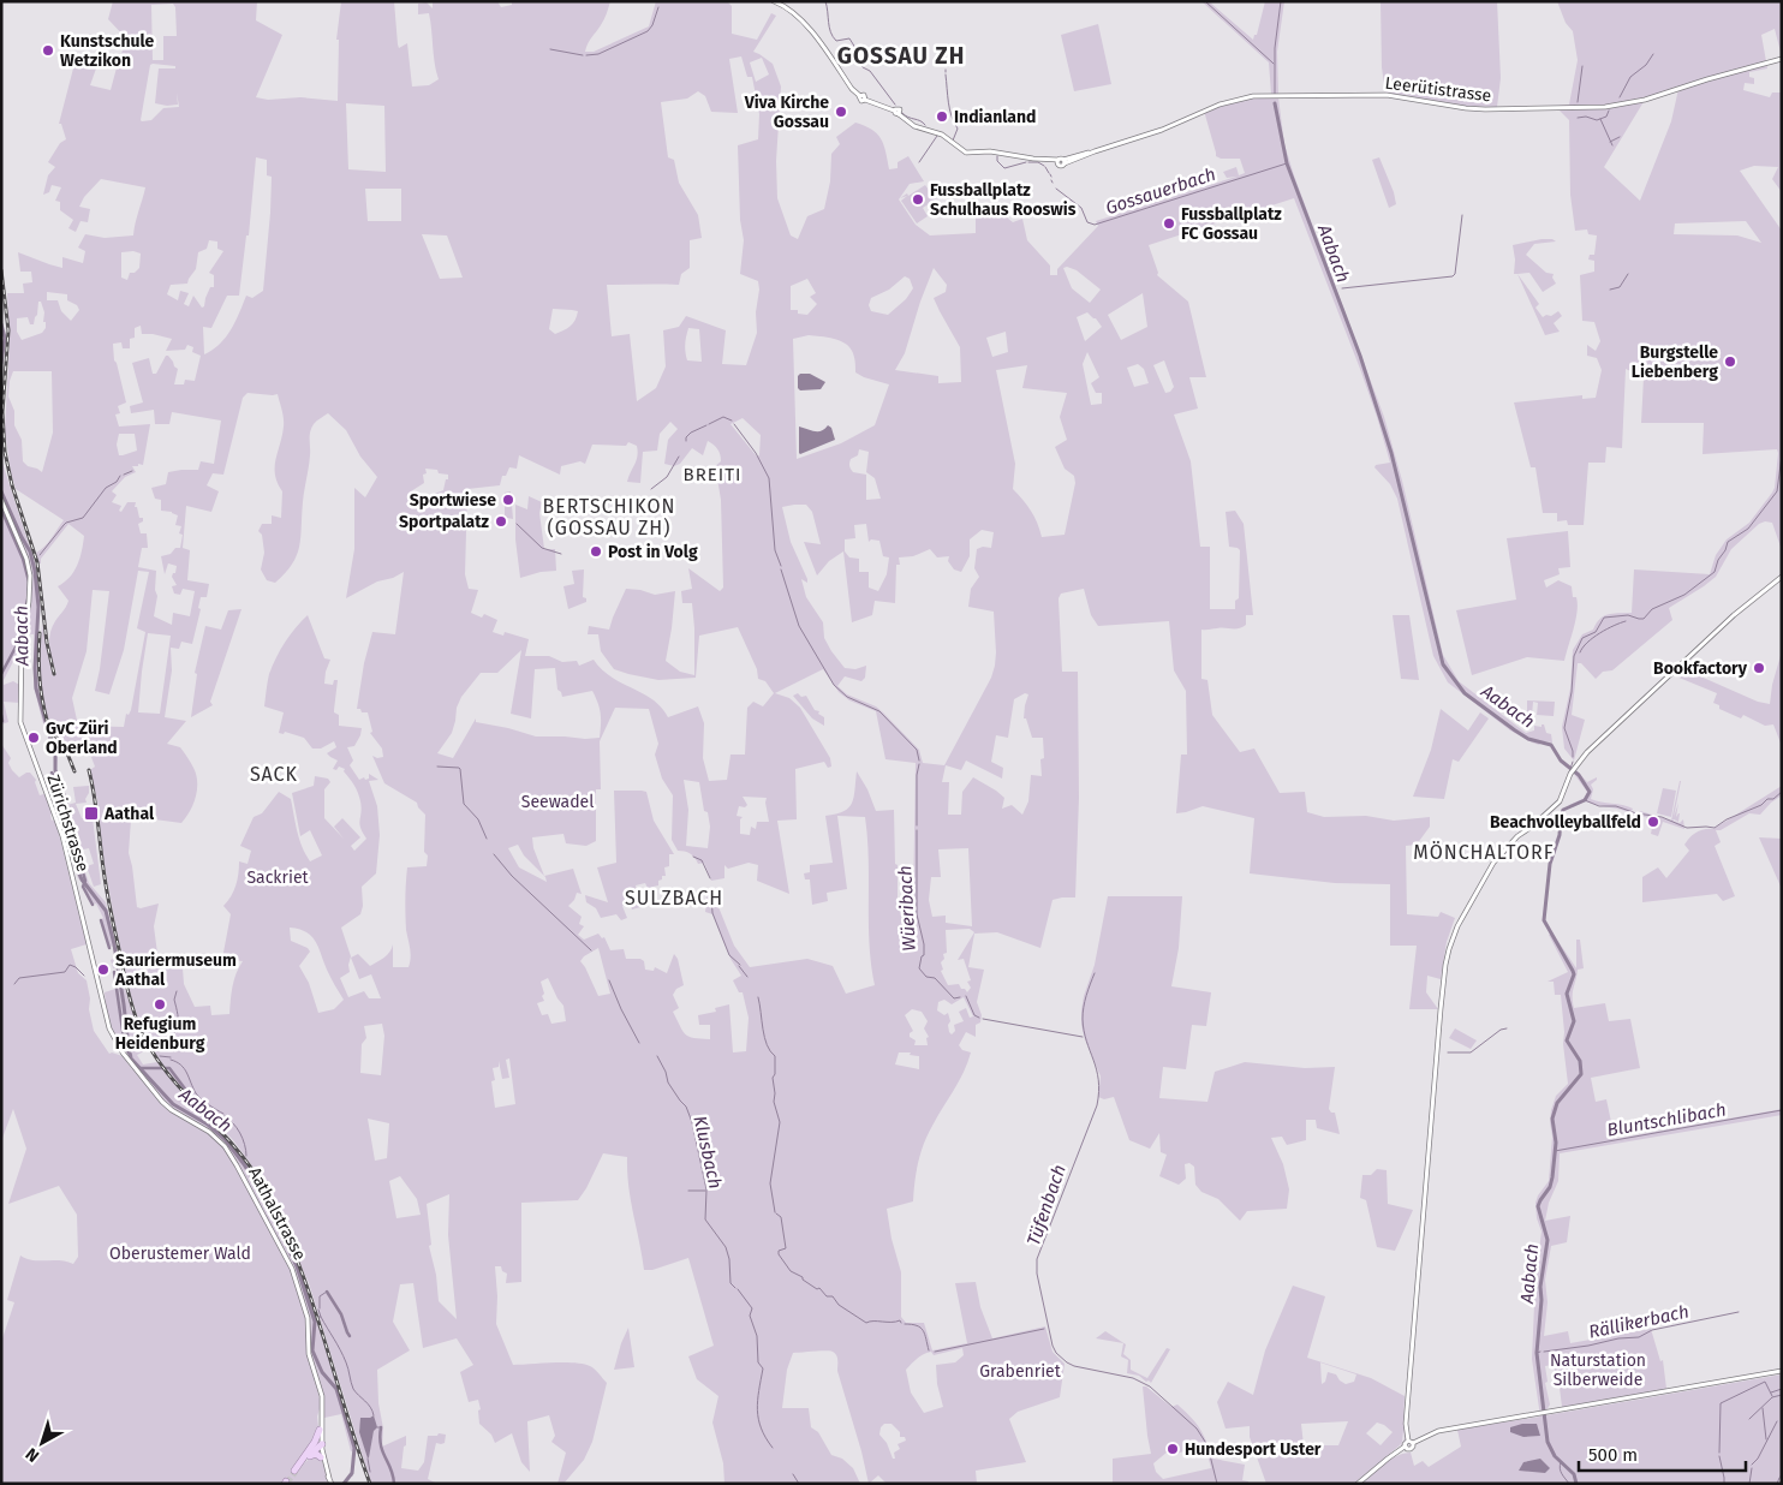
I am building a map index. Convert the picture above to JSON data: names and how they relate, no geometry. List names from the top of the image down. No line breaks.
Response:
{"streets":{"main road":["Leerütistrasse","Zürichstrasse","Aathalstrasse"]},"crossings":[["Zürichstrasse","Aathalstrasse"]],"districts":["GOSSAU ZH","BREITI","BERTSCHIKON (GOSSAU ZH)","SACK","MÖNCHALTORF","SULZBACH"],"water":["Gossauerbach","Aabach","Wüeribach","Bluntschlibach","Klusbach","Tüfenbach","Rällikerbach"],"parks":["Seewadel","Sackriet","Oberustemer Wald","Naturstation Silberweide","Grabenriet"],"places":{"other":["Kunstschule Wetzikon","Viva Kirche Gossau","Indianland","Fussballplatz Schulhaus Rooswis","Fussballplatz FC Gossau","Burgstelle Liebenberg","Sportwiese","Sportpalatz","Post in Volg","Bookfactory","GvC Züri Oberland","Beachvolleyballfeld","Sauriermuseum Aathal","Refugium Heidenburg","Hundesport Uster"],"transit":["Aathal"]},"scale_bar":"500 m","north":"bottom left"}
